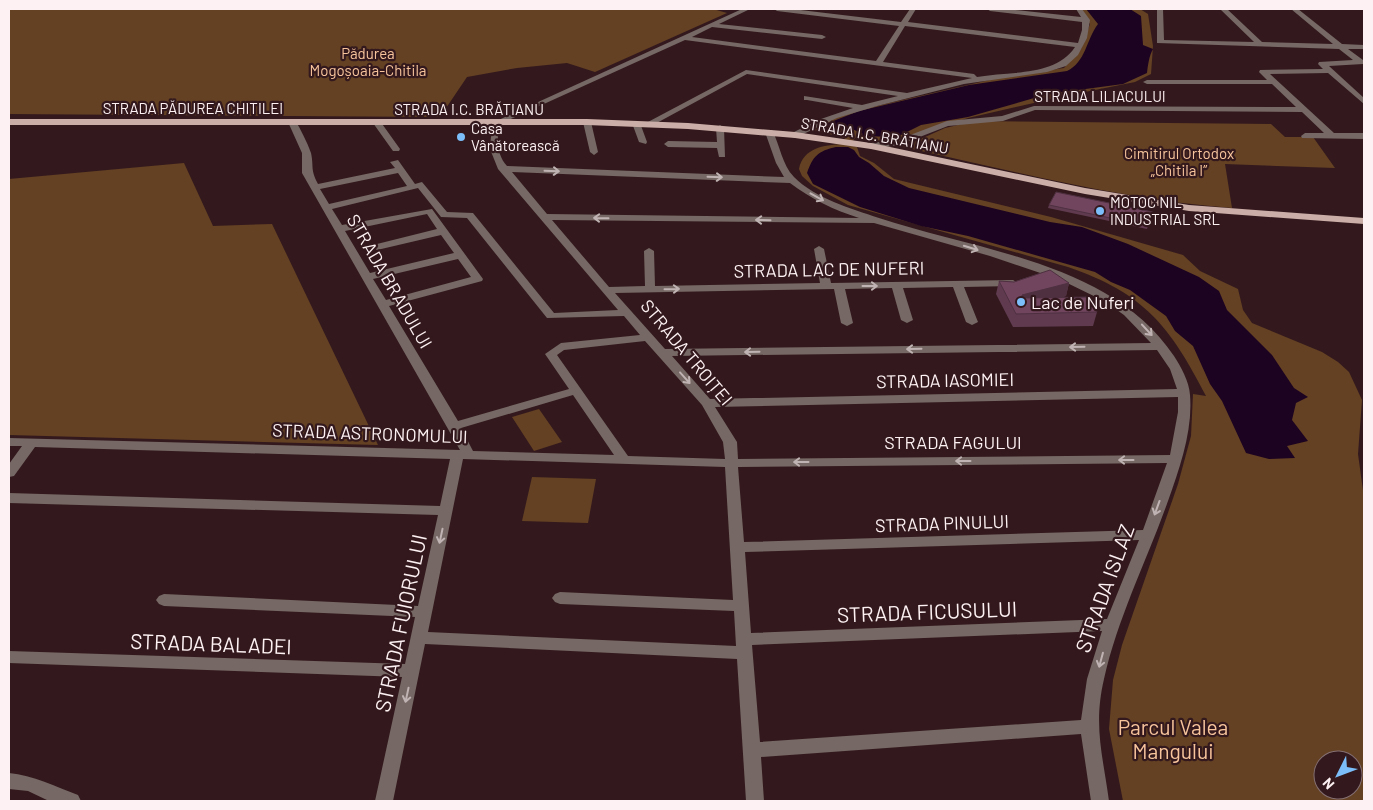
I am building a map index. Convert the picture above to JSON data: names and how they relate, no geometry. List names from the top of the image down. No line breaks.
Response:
{"streets":{"main road":["STRADA PĂDUREA CHITILEI","STRADA I.C. BRĂTIANU"],"street":["STRADA LILIACULUI","STRADA LAC DE NUFERI","STRADA BRADULUI","STRADA TROIȚEI","STRADA IASOMIEI","STRADA ASTRONOMULUI","STRADA FAGULUI","STRADA PINULUI","STRADA ISLAZ","STRADA FICUSULUI","STRADA FUIORULUI","STRADA BALADEI"]},"crossings":[["STRADA LILIACULUI","STRADA I.C. BRĂTIANU"],["STRADA PĂDUREA CHITILEI","STRADA I.C. BRĂTIANU"],["STRADA PĂDUREA CHITILEI","STRADA BRADULUI"],["STRADA I.C. BRĂTIANU","STRADA LAC DE NUFERI"],["STRADA I.C. BRĂTIANU","STRADA TROIȚEI"],["STRADA LAC DE NUFERI","STRADA TROIȚEI"],["STRADA LAC DE NUFERI","STRADA IASOMIEI"],["STRADA LAC DE NUFERI","STRADA ISLAZ"],["STRADA BRADULUI","STRADA ASTRONOMULUI"],["STRADA BRADULUI","STRADA FUIORULUI"],["STRADA TROIȚEI","STRADA IASOMIEI"],["STRADA TROIȚEI","STRADA ASTRONOMULUI"],["STRADA TROIȚEI","STRADA FAGULUI"],["STRADA TROIȚEI","STRADA PINULUI"],["STRADA TROIȚEI","STRADA FICUSULUI"],["STRADA IASOMIEI","STRADA ISLAZ"],["STRADA ASTRONOMULUI","STRADA FAGULUI"],["STRADA ASTRONOMULUI","STRADA FUIORULUI"],["STRADA FAGULUI","STRADA ISLAZ"],["STRADA PINULUI","STRADA ISLAZ"],["STRADA ISLAZ","STRADA FICUSULUI"],["STRADA FICUSULUI","STRADA FUIORULUI"],["STRADA FUIORULUI","STRADA BALADEI"]],"one_way":["STRADA ISLAZ","STRADA FUIORULUI"],"parks":["Pădurea Mogoșoaia-Chitila","Cimitirul Ortodox „Chitila I”","Parcul Valea Mangului"],"places":["Casa Vânătorească","MOTOC NIL INDUSTRIAL SRL","Lac de Nuferi"],"north":"bottom left"}
